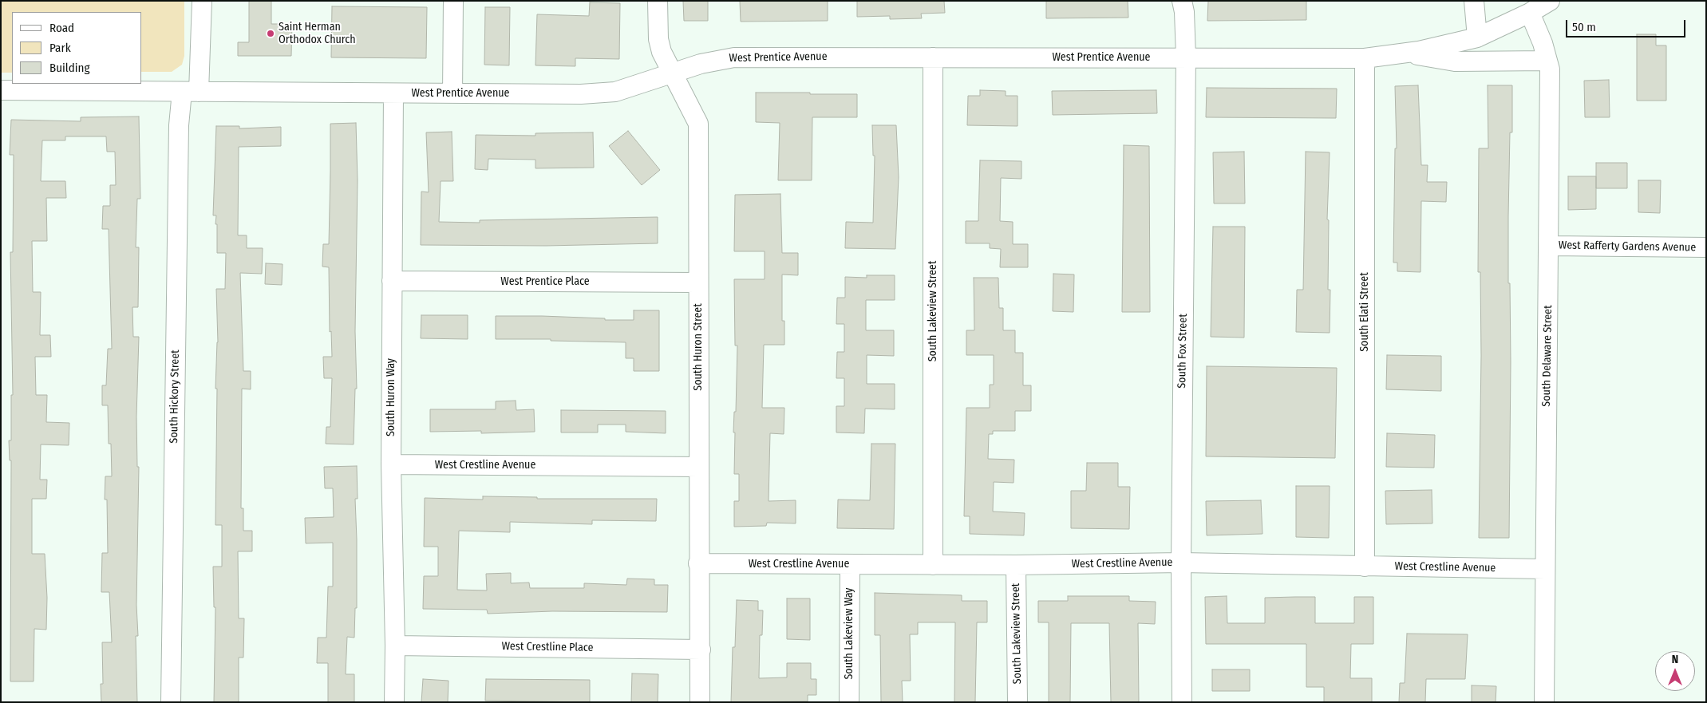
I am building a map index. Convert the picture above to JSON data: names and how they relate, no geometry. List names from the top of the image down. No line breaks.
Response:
{"streets":{"street":["West Prentice Avenue","West Rafferty Gardens Avenue","West Prentice Place","South Lakeview Street","South Elati Street","South Huron Street","South Fox Street","South Delaware Street","South Hickory Street","South Huron Way","West Crestline Avenue","South Lakeview Way","West Crestline Place"]},"crossings":[["West Prentice Avenue","South Lakeview Street"],["West Prentice Avenue","South Elati Street"],["West Prentice Avenue","South Huron Street"],["West Prentice Avenue","South Fox Street"],["West Prentice Avenue","South Delaware Street"],["West Prentice Avenue","South Hickory Street"],["West Prentice Avenue","South Huron Way"],["West Rafferty Gardens Avenue","South Delaware Street"],["West Prentice Place","South Huron Street"],["West Prentice Place","South Huron Way"],["South Lakeview Street","West Crestline Avenue"],["South Elati Street","West Crestline Avenue"],["South Huron Street","West Crestline Avenue"],["South Huron Street","West Crestline Place"],["South Fox Street","West Crestline Avenue"],["South Delaware Street","West Crestline Avenue"],["South Huron Way","West Crestline Avenue"],["South Huron Way","West Crestline Place"],["West Crestline Avenue","South Lakeview Way"]],"places":["Saint Herman Orthodox Church"],"legend":["Road","Park","Building"],"scale_bar":"50 m","north":"top"}
